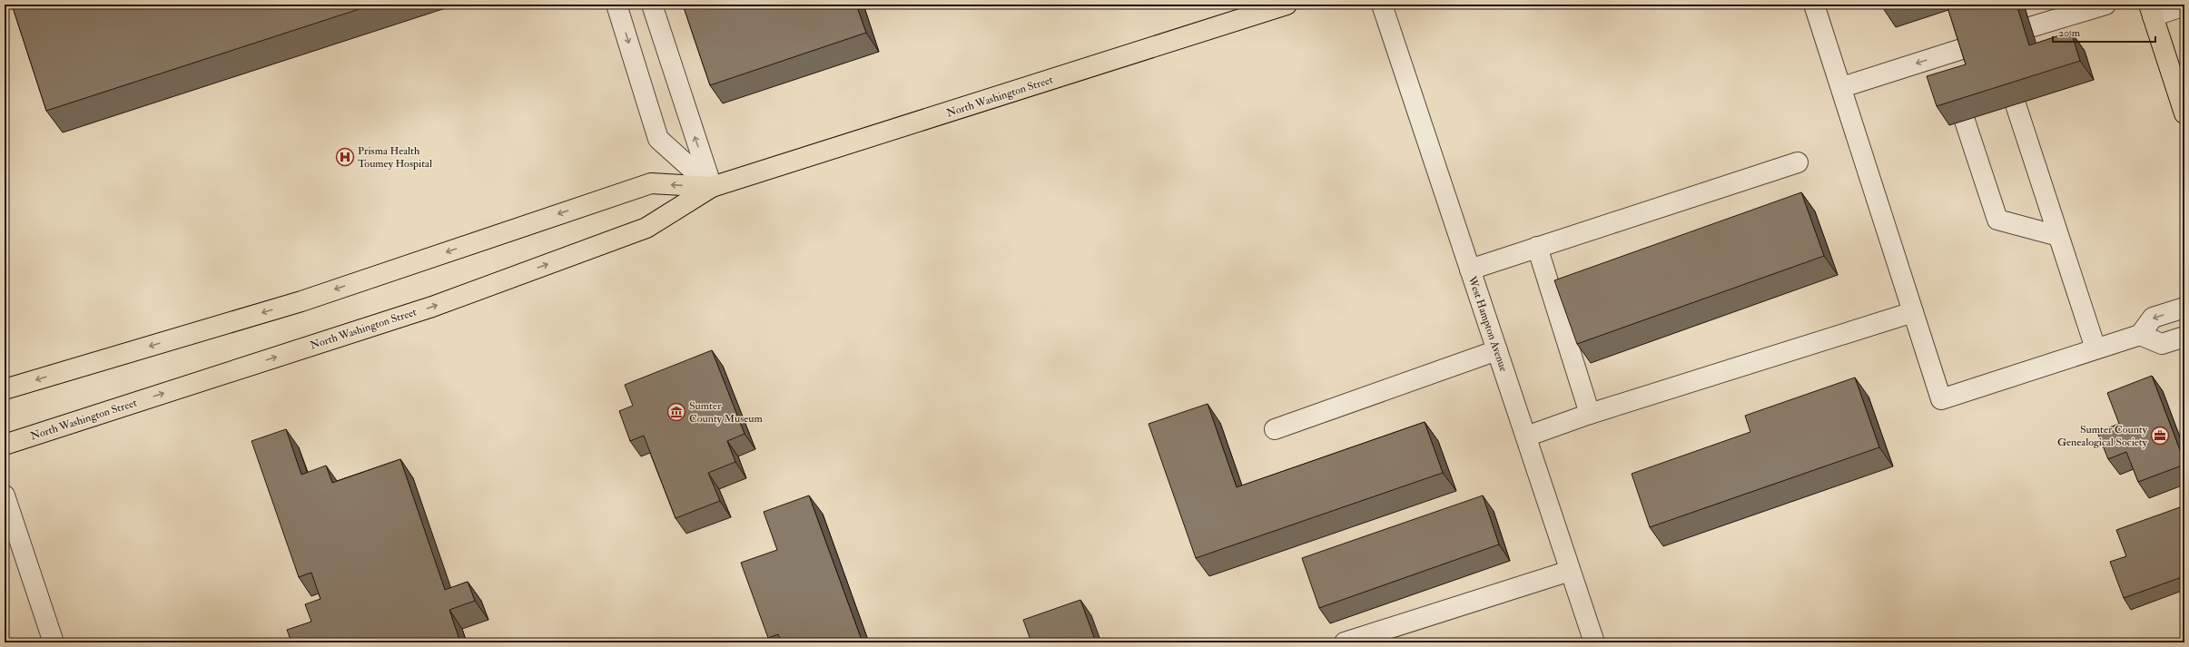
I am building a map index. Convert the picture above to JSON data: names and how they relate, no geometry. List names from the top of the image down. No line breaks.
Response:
{"streets":{"main road":["North Washington Street"],"street":["West Hampton Avenue"]},"places":{"hospital":["Prisma Health Toumey Hospital"],"museum":["Sumter County Museum"],"office":["Sumter County Genealogical Society"]},"scale_bar":"20 m"}
